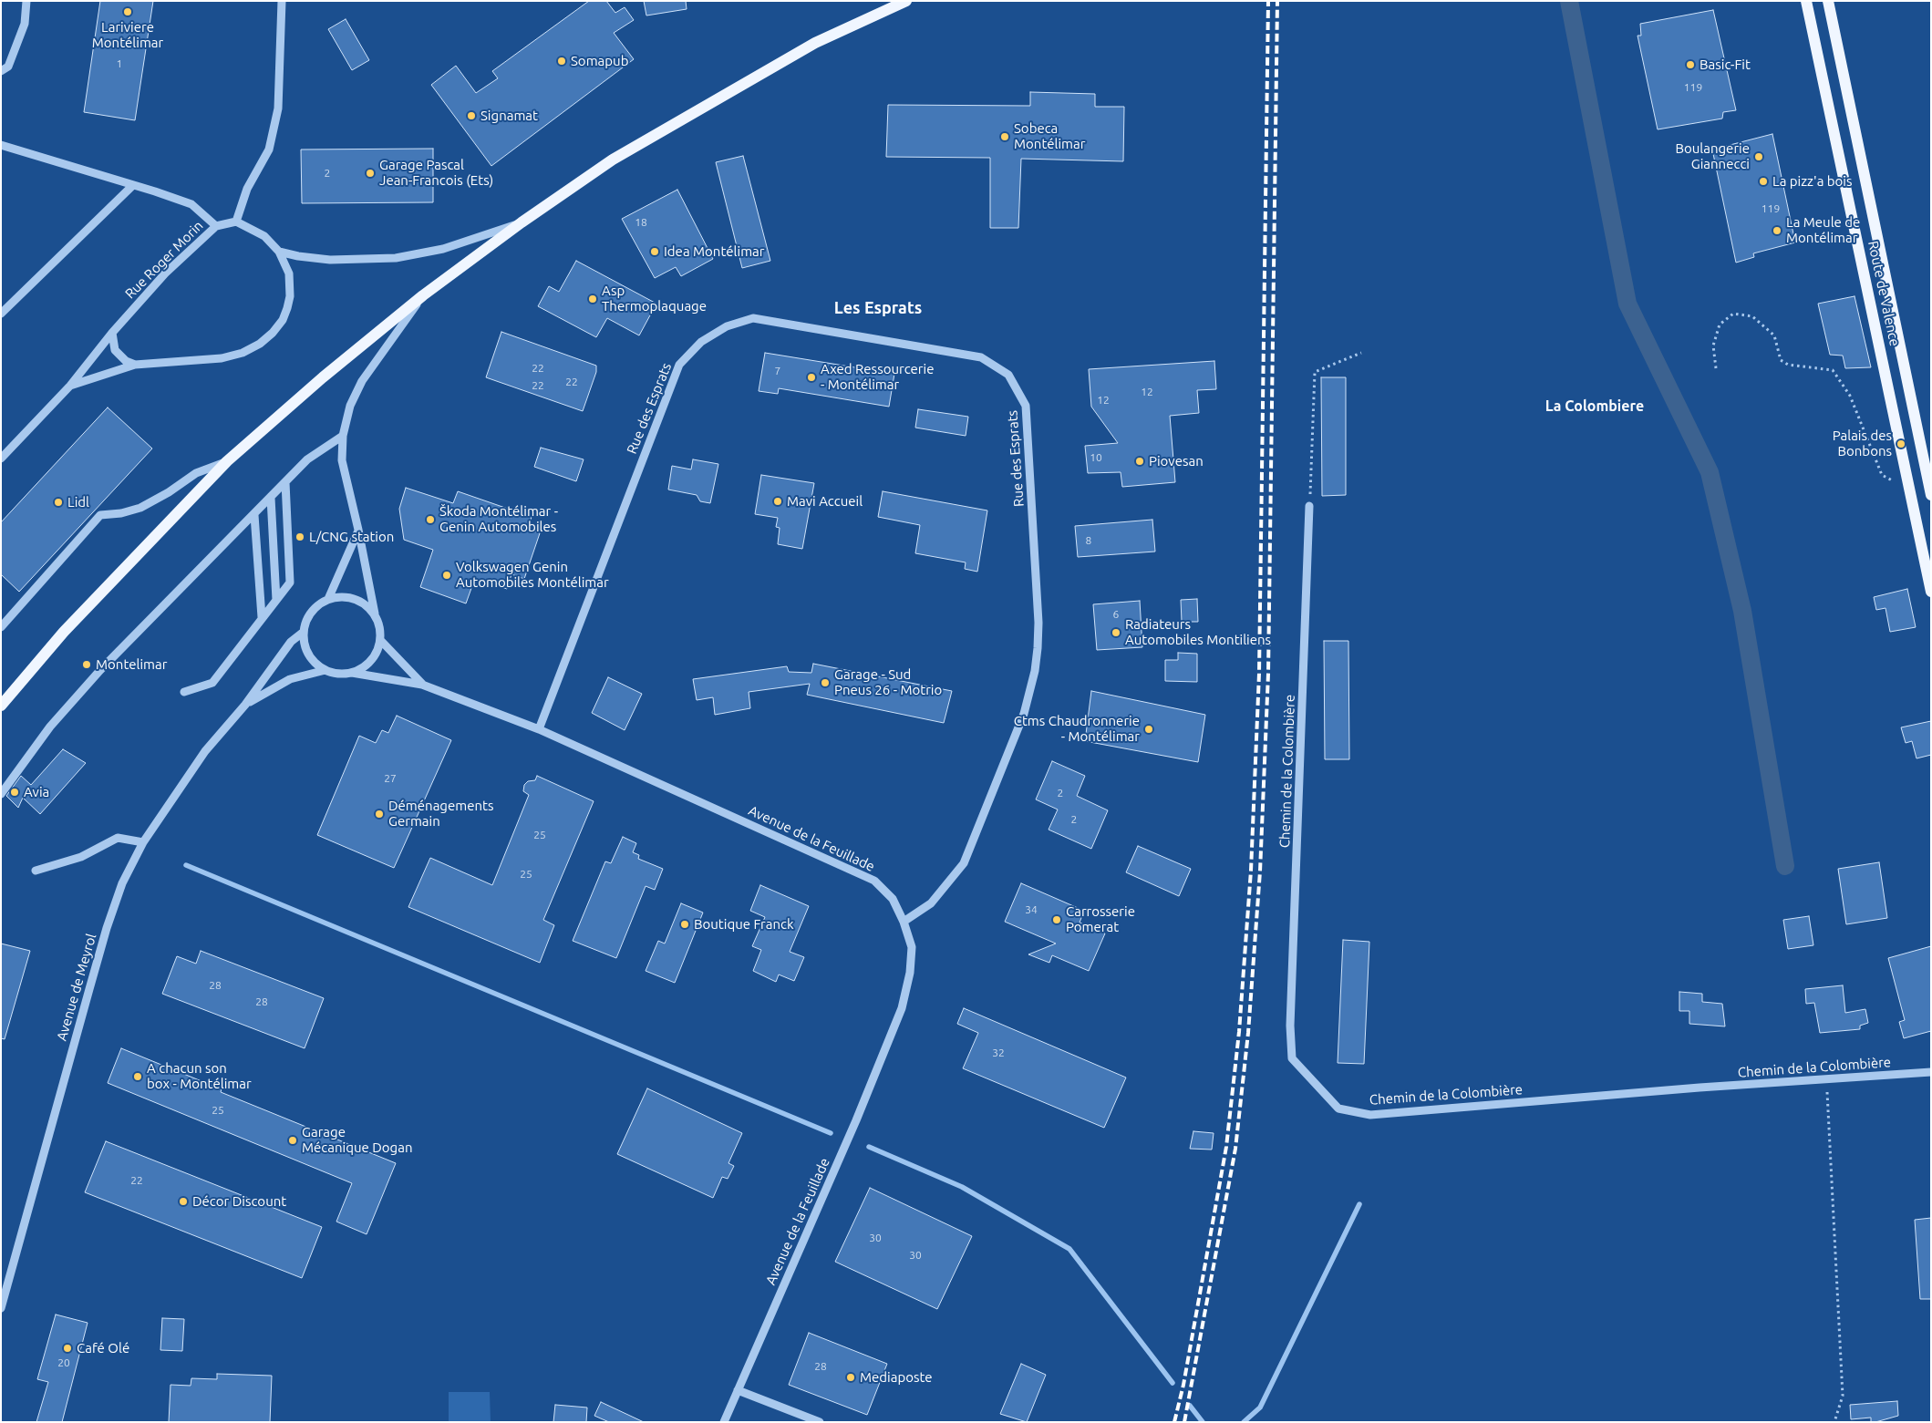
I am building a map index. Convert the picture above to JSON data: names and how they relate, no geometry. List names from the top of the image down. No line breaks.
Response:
{"streets":{"main road":["Route de Valence"],"street":["Rue Roger Morin","Rue des Esprats","Chemin de la Colombière","Avenue de la Feuillade","Avenue de Meyrol"]},"crossings":[["Rue des Esprats","Avenue de la Feuillade"],["Avenue de la Feuillade","Avenue de Meyrol"]],"districts":["Les Esprats","La Colombiere"],"places":["Lariviere Montélimar","Somapub","Basic-Fit","Signamat","Sobeca Montélimar","Boulangerie Giannecci","Garage Pascal Jean-Francois (Ets)","La pizz'a bois","La Meule de Montélimar","Idea Montélimar","Asp Thermoplaquage","Axed Ressourcerie - Montélimar","Palais des Bonbons","Piovesan","Mavi Accueil","Lidl","Škoda Montélimar - Genin Automobiles","L/CNG station","Volkswagen Genin Automobiles Montélimar","Radiateurs Automobiles Montiliens","Montelimar","Garage - Sud Pneus 26 - Motrio","Ctms Chaudronnerie - Montélimar","Avia","Déménagements Germain","Carrosserie Pomerat","Boutique Franck","A chacun son box - Montélimar","Garage Mécanique Dogan","Décor Discount","Café Olé","Mediaposte"],"house_numbers":["1","119","2","119","18","22","7","22","22","12","12","10","8","6","27","2","2","25","25","34","28","28","32","25","22","30","30","20","28"]}
